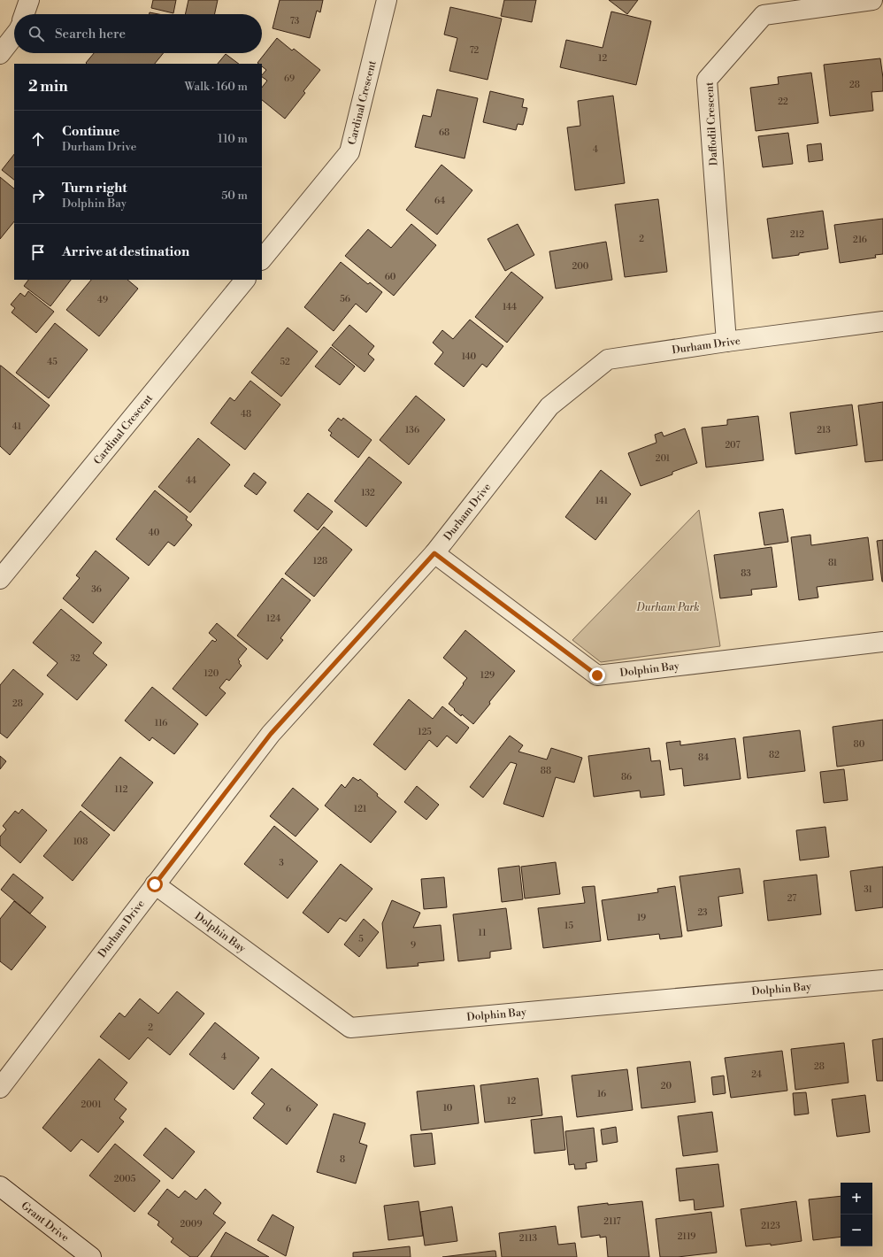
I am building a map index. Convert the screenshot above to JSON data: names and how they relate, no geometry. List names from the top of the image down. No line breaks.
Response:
{"streets":{"street":["Cardinal Crescent","Daffodil Crescent","Durham Drive","Dolphin Bay","Grant Drive"]},"crossings":[["Daffodil Crescent","Durham Drive"],["Durham Drive","Dolphin Bay"]],"parks":["Durham Park"],"house_numbers":["73","72","12","69","28","22","68","4","64","212","2","216","200","60","56","49","144","140","45","52","48","41","136","213","207","201","44","132","141","40","128","81","83","36","124","32","120","129","28","116","125","80","82","84","88","86","112","121","108","3","31","27","23","19","15","11","5","9","2","4","28","24","20","16","12","2001","10","6","8","2005","2117","2009","2123","2119","2113"],"page":{"search":"Search here","heading":["2 min","Walk · 160 m"],"list":[["Continue","Durham Drive","110 m"],["Turn right","Dolphin Bay","50 m"],"Arrive at destination"],"map_buttons":["+","−"]}}
